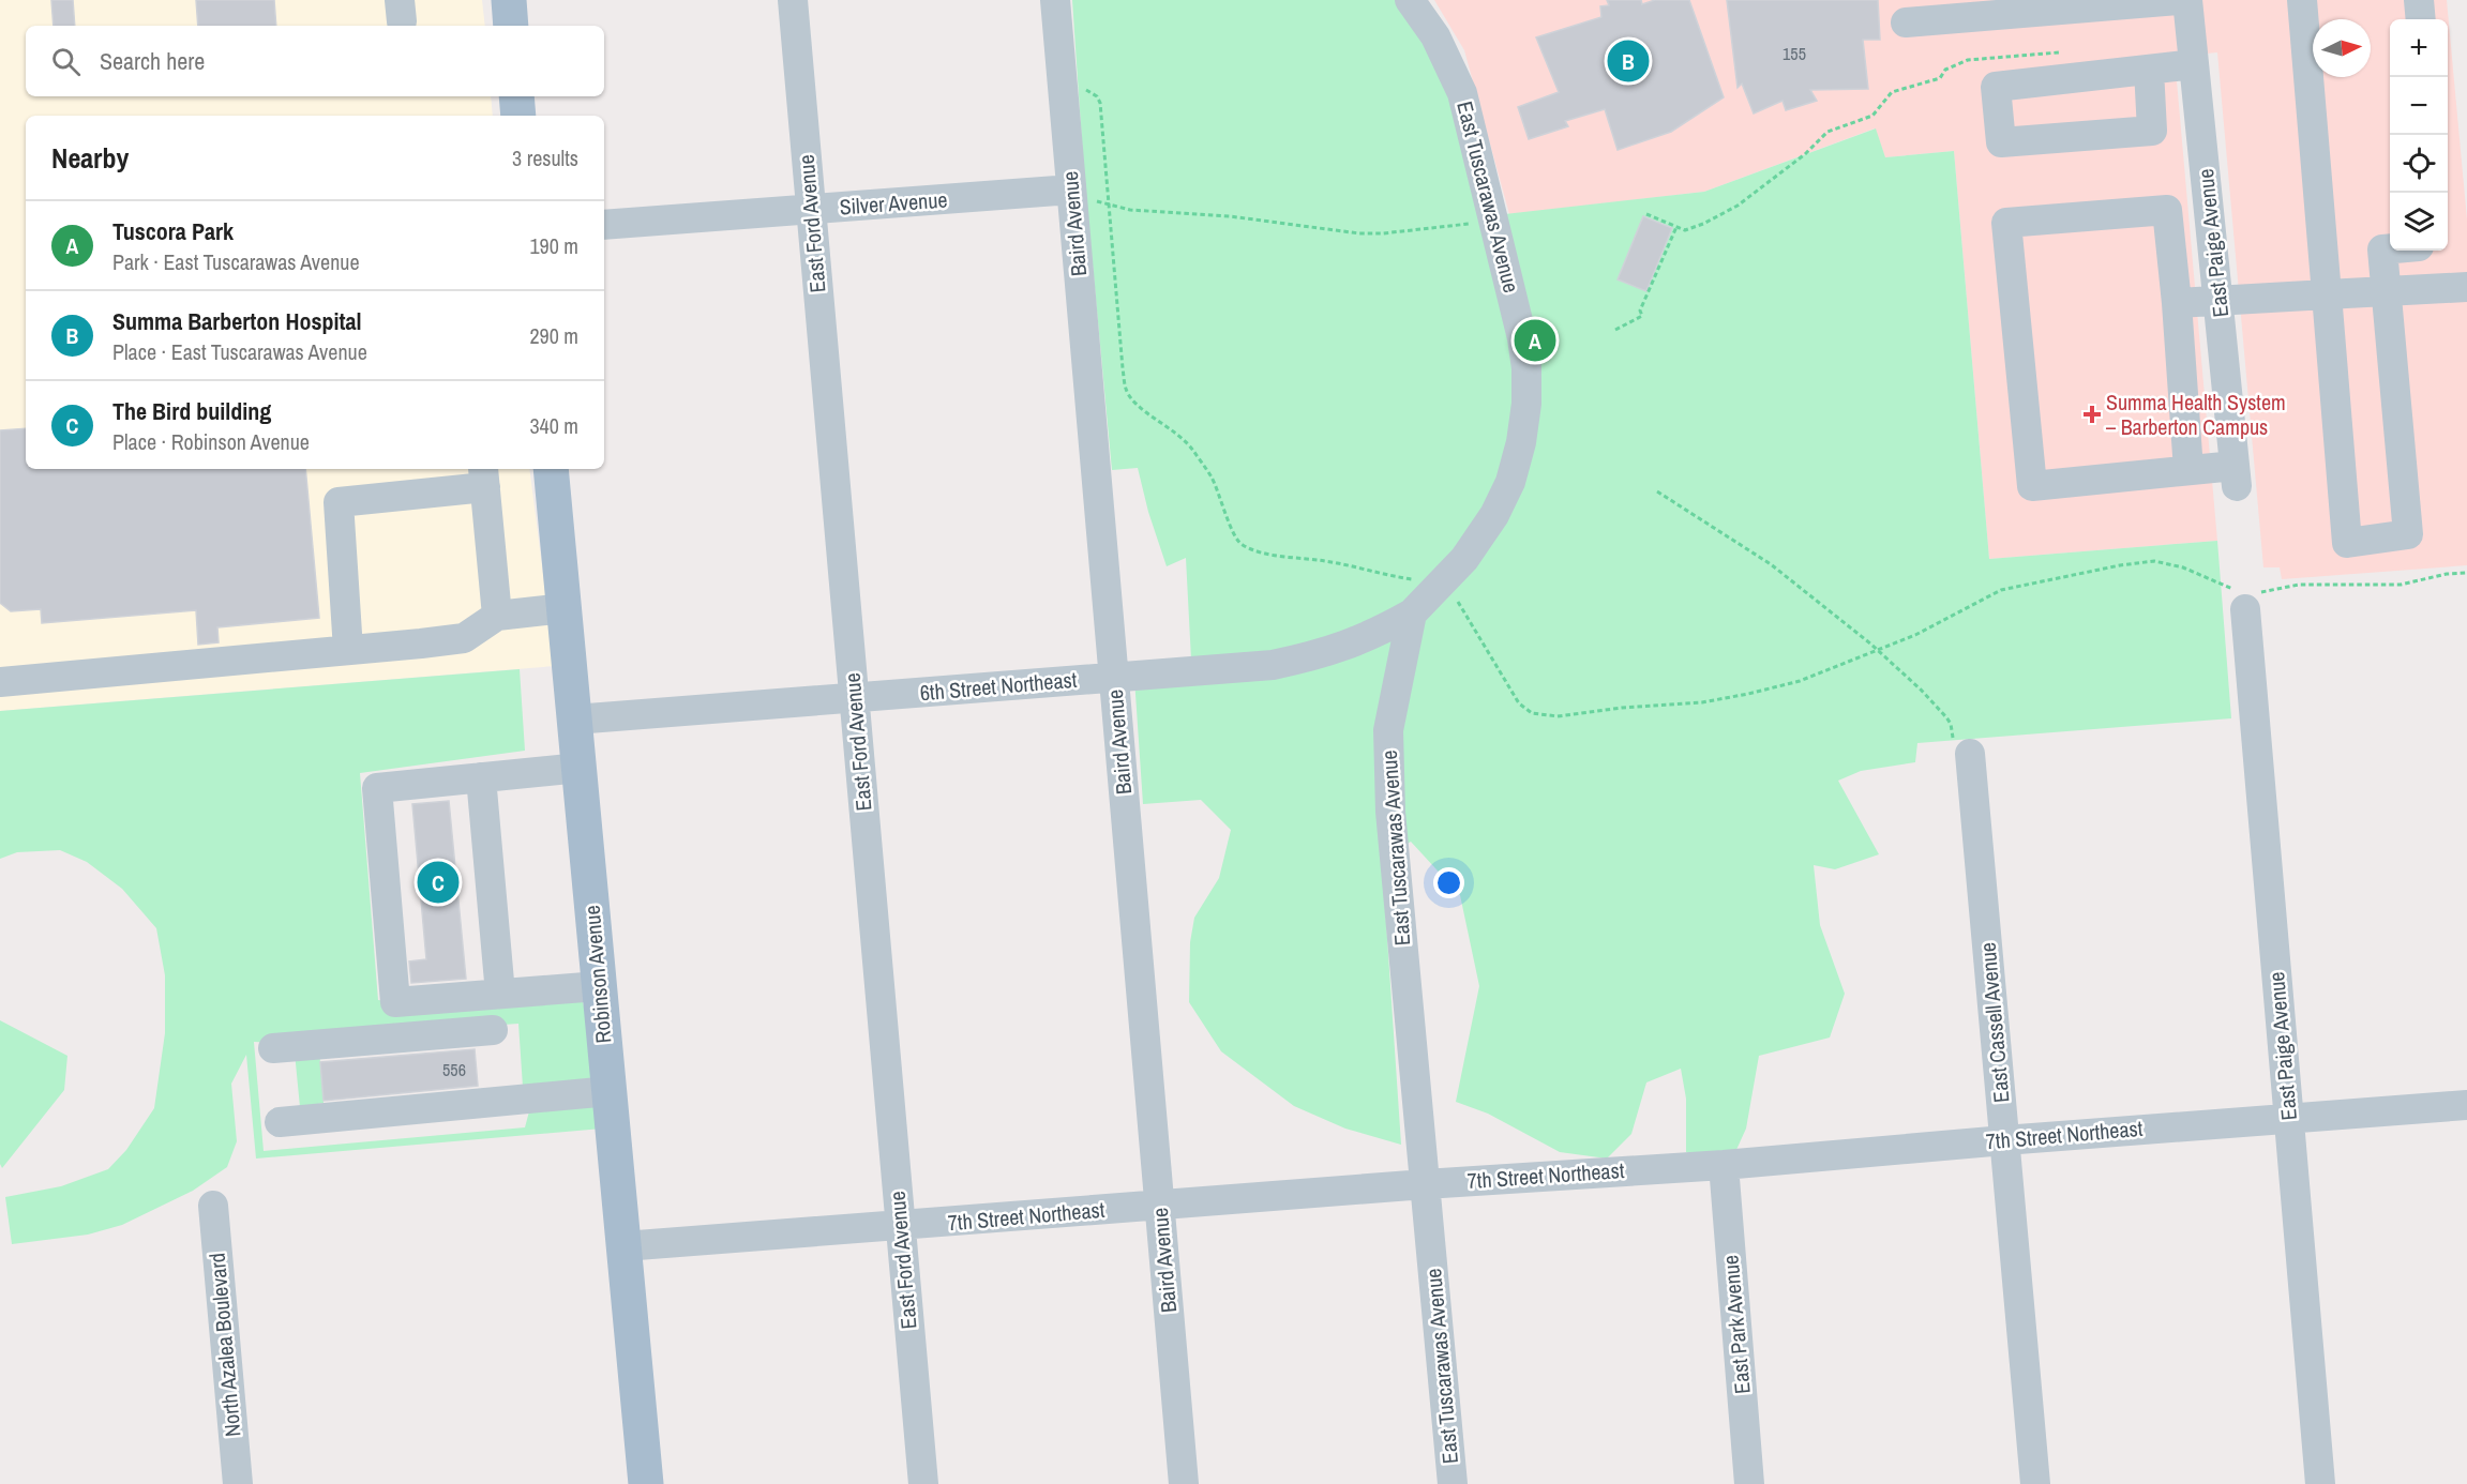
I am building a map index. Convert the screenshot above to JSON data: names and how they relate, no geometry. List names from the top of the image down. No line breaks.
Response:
{"streets":{"main road":["Robinson Avenue"],"street":["East Tuscarawas Avenue","Silver Avenue","East Ford Avenue","Baird Avenue","East Paige Avenue","6th Street Northeast","East Cassell Avenue","7th Street Northeast","East Park Avenue","North Azalea Boulevard"]},"crossings":[["East Tuscarawas Avenue","6th Street Northeast"],["East Tuscarawas Avenue","7th Street Northeast"],["Silver Avenue","East Ford Avenue"],["Silver Avenue","Baird Avenue"],["East Ford Avenue","6th Street Northeast"],["East Ford Avenue","7th Street Northeast"],["Baird Avenue","6th Street Northeast"],["Baird Avenue","7th Street Northeast"],["East Paige Avenue","7th Street Northeast"],["6th Street Northeast","Robinson Avenue"],["Robinson Avenue","7th Street Northeast"],["East Cassell Avenue","7th Street Northeast"],["7th Street Northeast","East Park Avenue"]],"places":{"health":["Summa Health System – Barberton Campus"]},"house_numbers":["155","556"],"north":"right","page":{"map_buttons":["+","−"],"search":"Search here","pins":["B","A","C"],"heading":["Nearby","3 results"],"list":[{"mark":"A","name":"Tuscora Park","note":"Park · East Tuscarawas Avenue","value":"190 m"},{"mark":"B","name":"Summa Barberton Hospital","note":"Place · East Tuscarawas Avenue","value":"290 m"},{"mark":"C","name":"The Bird building","note":"Place · Robinson Avenue","value":"340 m"}]}}
